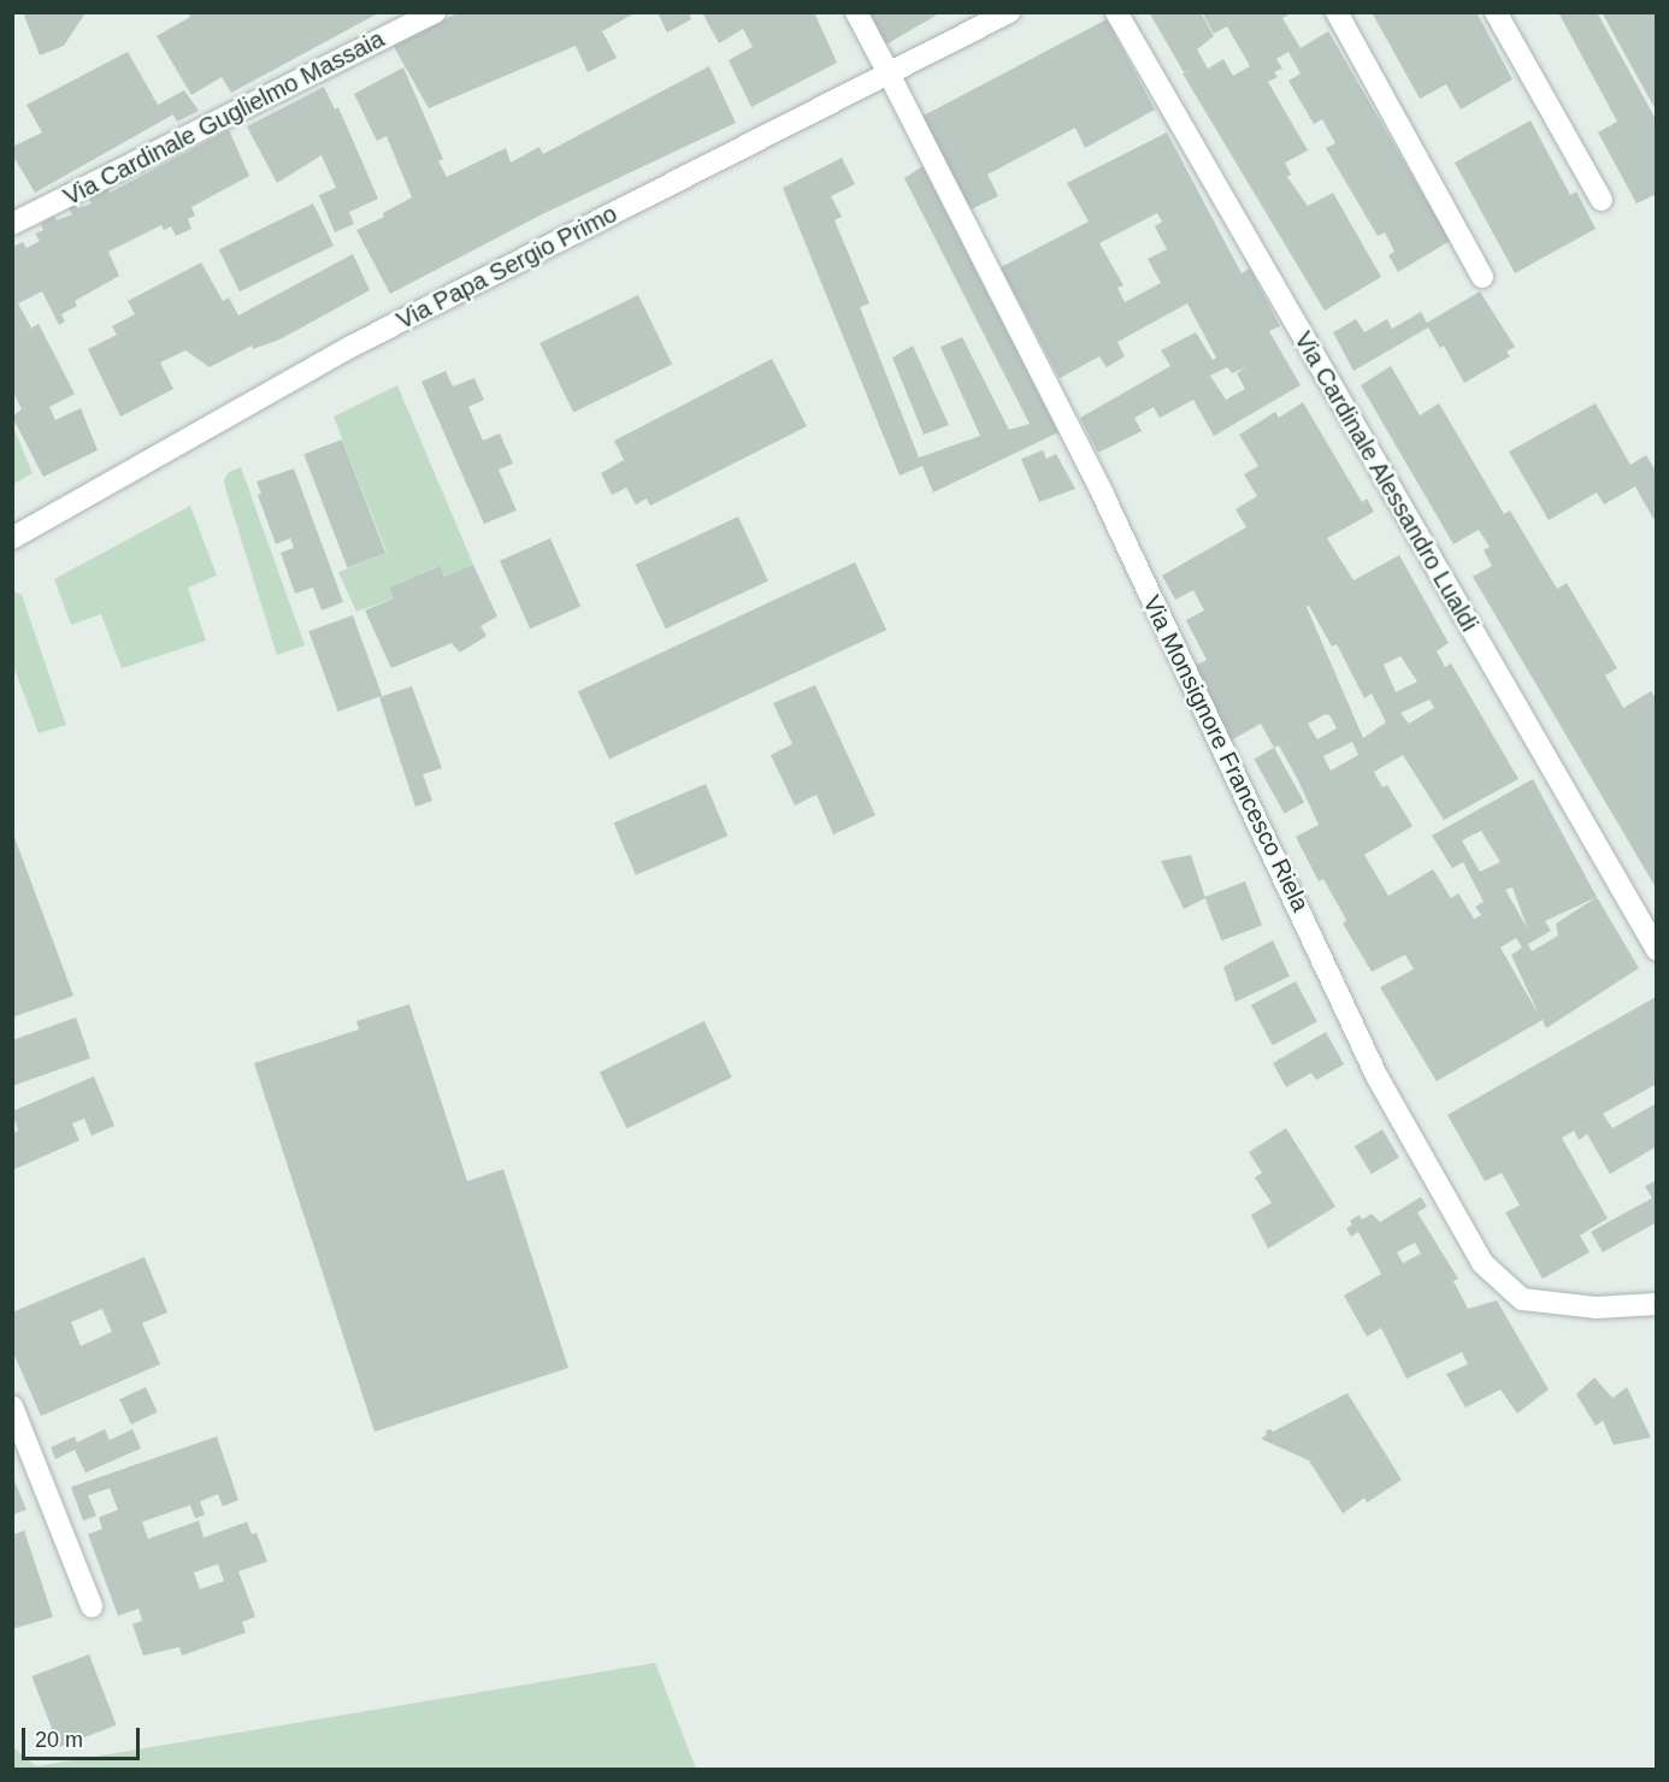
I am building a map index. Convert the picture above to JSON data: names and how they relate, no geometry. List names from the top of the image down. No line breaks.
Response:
{"streets":{"street":["Via Cardinale Guglielmo Massaia","Via Papa Sergio Primo","Via Cardinale Alessandro Lualdi","Via Monsignore Francesco Riela"]},"crossings":[["Via Papa Sergio Primo","Via Monsignore Francesco Riela"]],"scale_bar":"20 m"}
